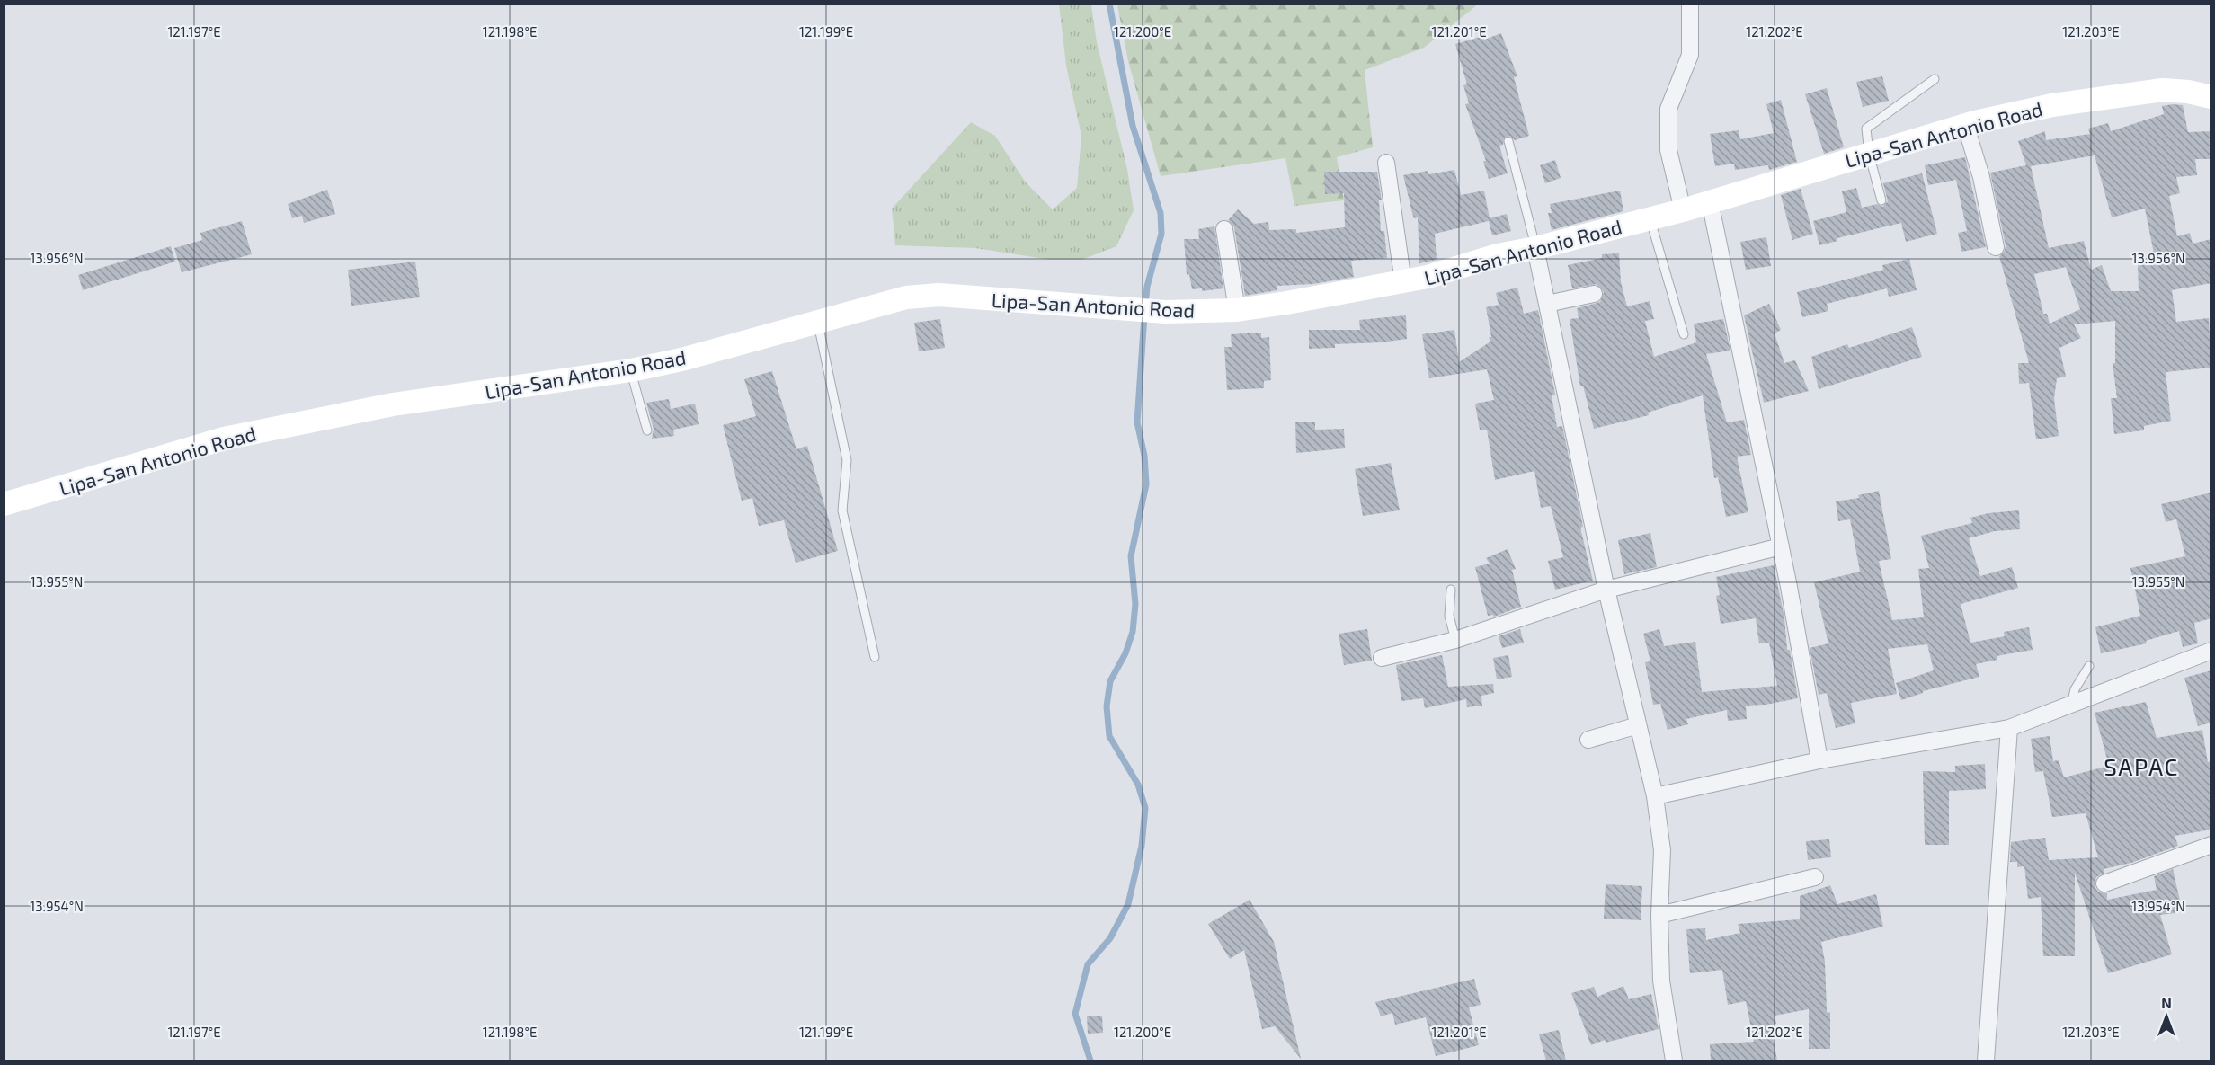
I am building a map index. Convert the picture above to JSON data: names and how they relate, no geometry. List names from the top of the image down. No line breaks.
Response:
{"streets":{"main road":["Lipa-San Antonio Road"]},"districts":["SAPAC"],"north":"top","coordinates":["121.197°E","121.198°E","121.199°E","121.200°E","121.201°E","121.202°E","121.203°E","13.956°N","13.955°N","13.954°N"]}
